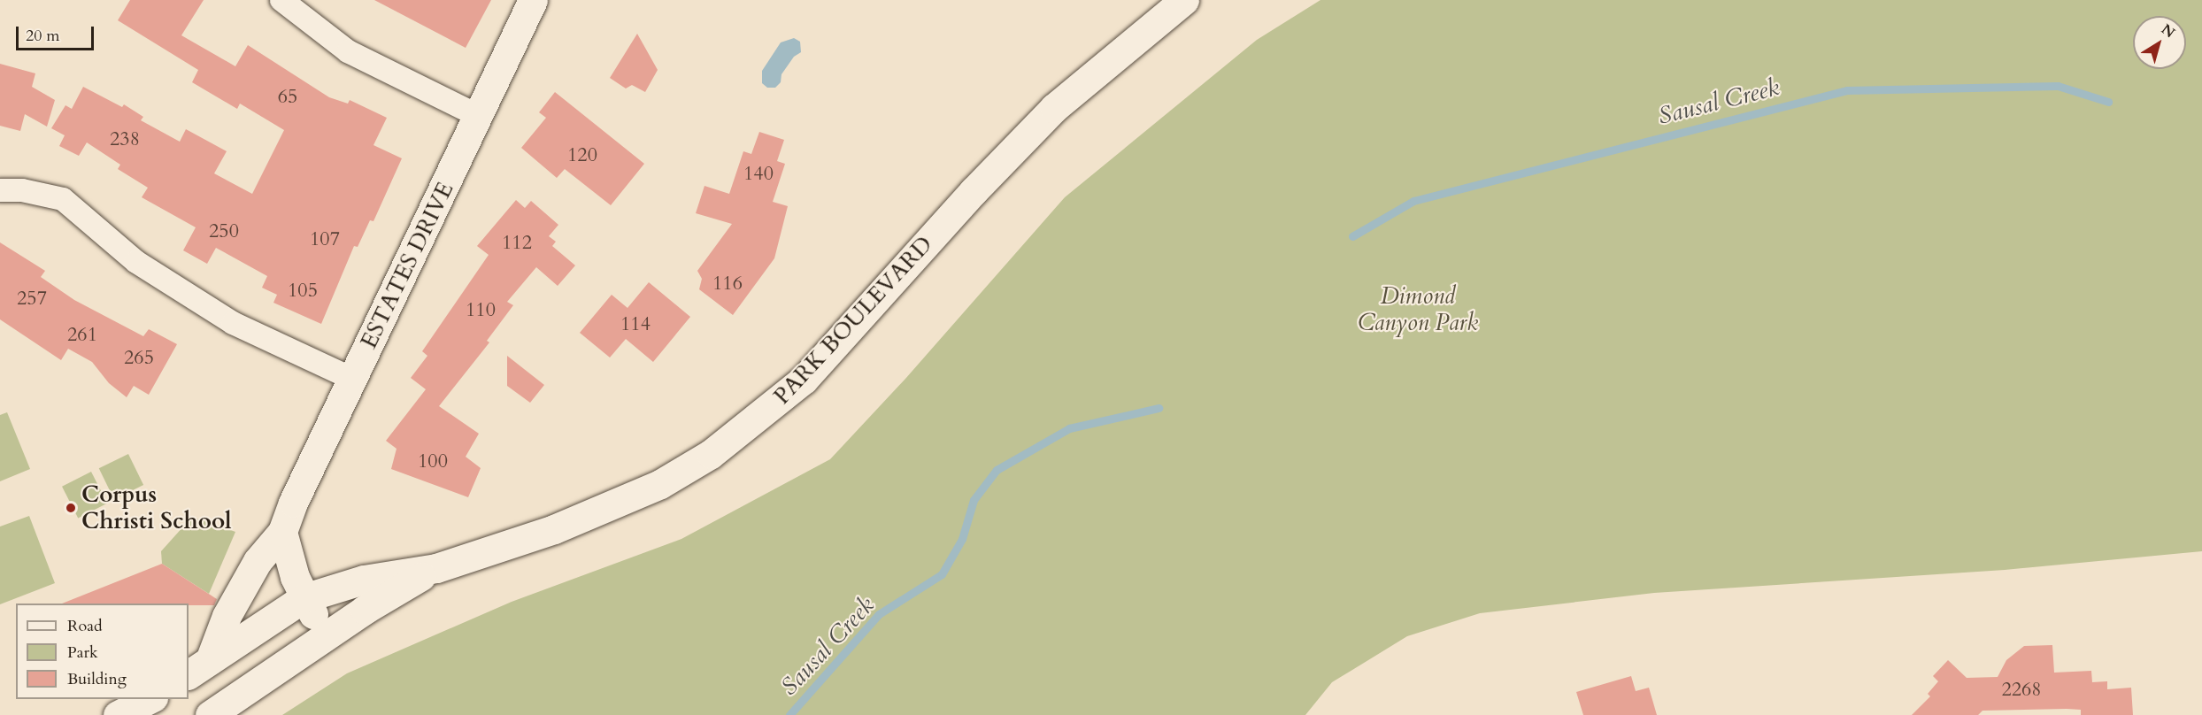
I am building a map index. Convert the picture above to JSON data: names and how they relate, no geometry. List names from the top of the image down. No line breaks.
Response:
{"streets":{"main road":["ESTATES DRIVE","PARK BOULEVARD"]},"crossings":[["ESTATES DRIVE","PARK BOULEVARD"]],"water":["Sausal Creek"],"parks":["Dimond Canyon Park"],"places":["Corpus Christi School"],"house_numbers":["65","238","120","140","250","107","112","116","105","257","110","114","261","265","100","2268"],"legend":["Road","Park","Building"],"scale_bar":"20 m","north":"top right"}
